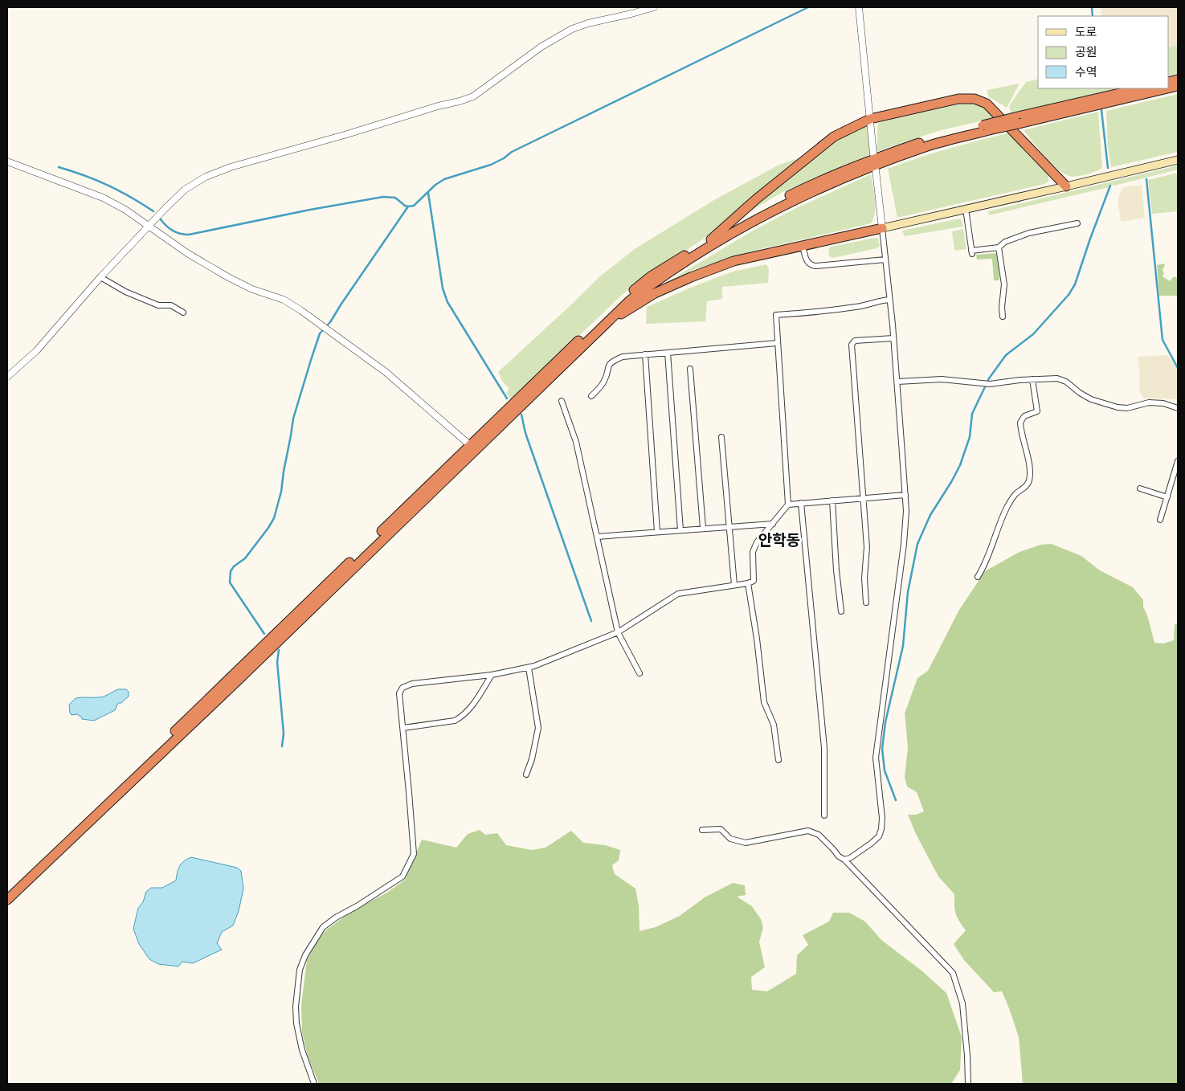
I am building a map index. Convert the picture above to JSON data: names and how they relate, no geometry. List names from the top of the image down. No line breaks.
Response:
{"districts":["안학동"],"legend":["도로","공원","수역"]}
